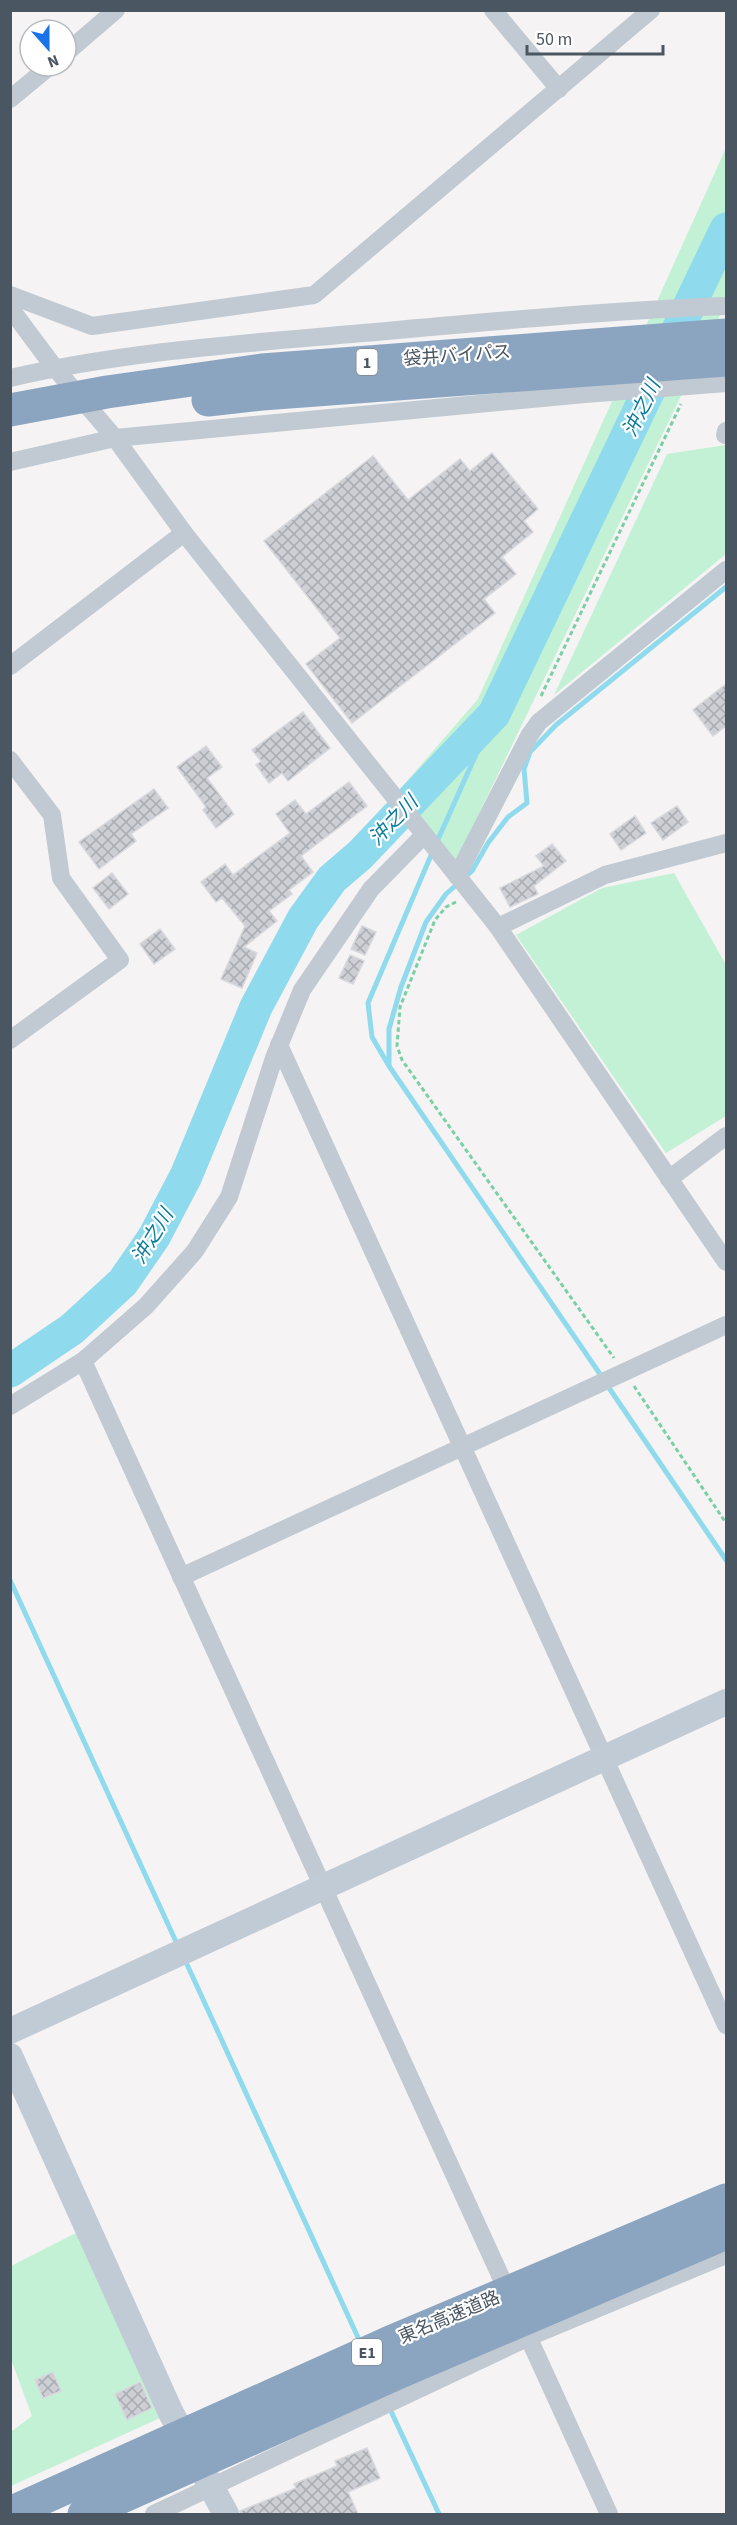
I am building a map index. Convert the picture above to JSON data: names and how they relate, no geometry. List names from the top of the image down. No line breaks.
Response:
{"streets":{"highway":["袋井バイパス","1","東名高速道路","E1"]},"water":["沖之川"],"scale_bar":"50 m","north":"bottom"}
